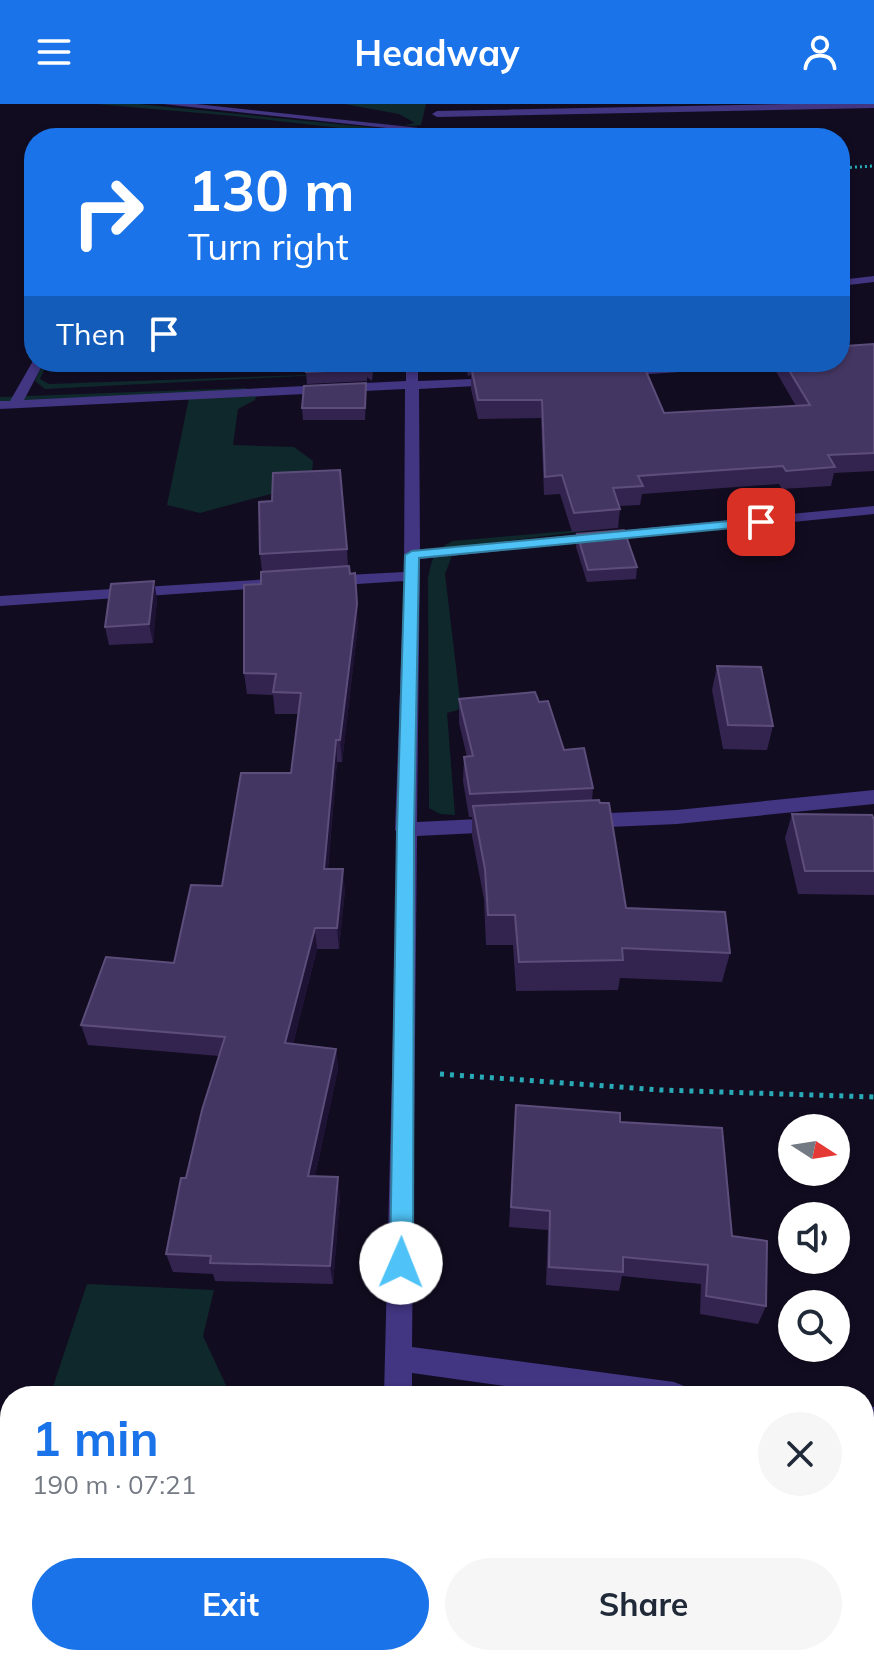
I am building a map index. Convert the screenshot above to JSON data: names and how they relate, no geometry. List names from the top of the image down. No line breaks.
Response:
{"north":"right","page":{"header":"Headway","turn":["130 m","Turn right"],"then":"Then","heading":["1 min","190 m · 07:21"],"buttons":["Exit","Share"]}}
